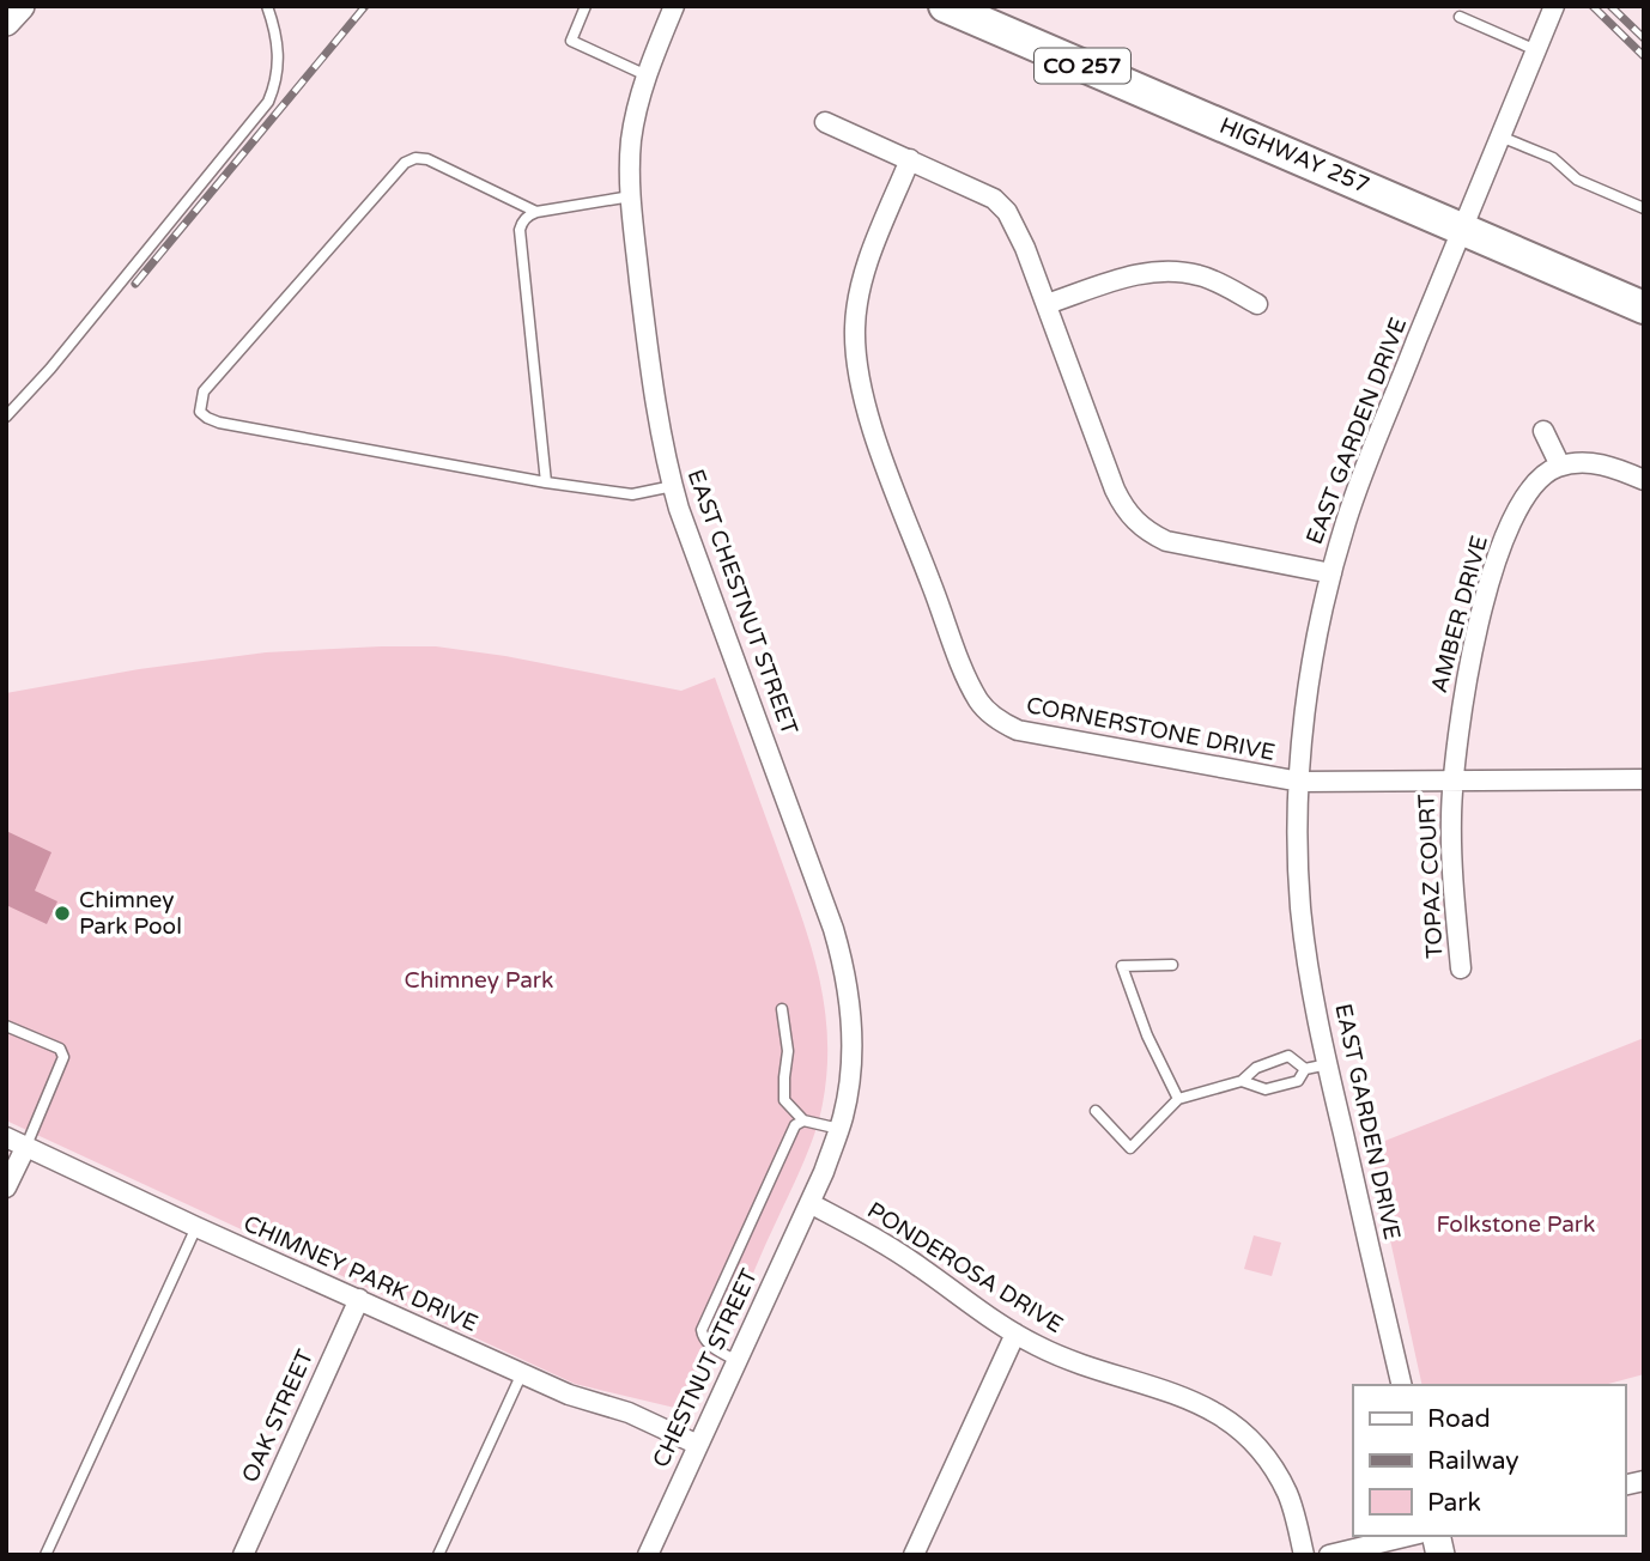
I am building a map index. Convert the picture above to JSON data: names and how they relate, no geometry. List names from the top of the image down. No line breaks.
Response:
{"streets":{"main road":["CO 257","HIGHWAY 257"],"street":["EAST GARDEN DRIVE","EAST CHESTNUT STREET","AMBER DRIVE","CORNERSTONE DRIVE","TOPAZ COURT","PONDEROSA DRIVE","CHIMNEY PARK DRIVE","CHESTNUT STREET","OAK STREET"]},"crossings":[["HIGHWAY 257","EAST GARDEN DRIVE"],["EAST GARDEN DRIVE","CORNERSTONE DRIVE"],["EAST CHESTNUT STREET","PONDEROSA DRIVE"],["EAST CHESTNUT STREET","CHESTNUT STREET"],["AMBER DRIVE","CORNERSTONE DRIVE"],["AMBER DRIVE","TOPAZ COURT"],["CORNERSTONE DRIVE","TOPAZ COURT"],["PONDEROSA DRIVE","CHESTNUT STREET"],["CHIMNEY PARK DRIVE","CHESTNUT STREET"],["CHIMNEY PARK DRIVE","OAK STREET"]],"parks":["Chimney Park","Folkstone Park"],"places":["Chimney Park Pool"],"legend":["Road","Railway","Park"]}
